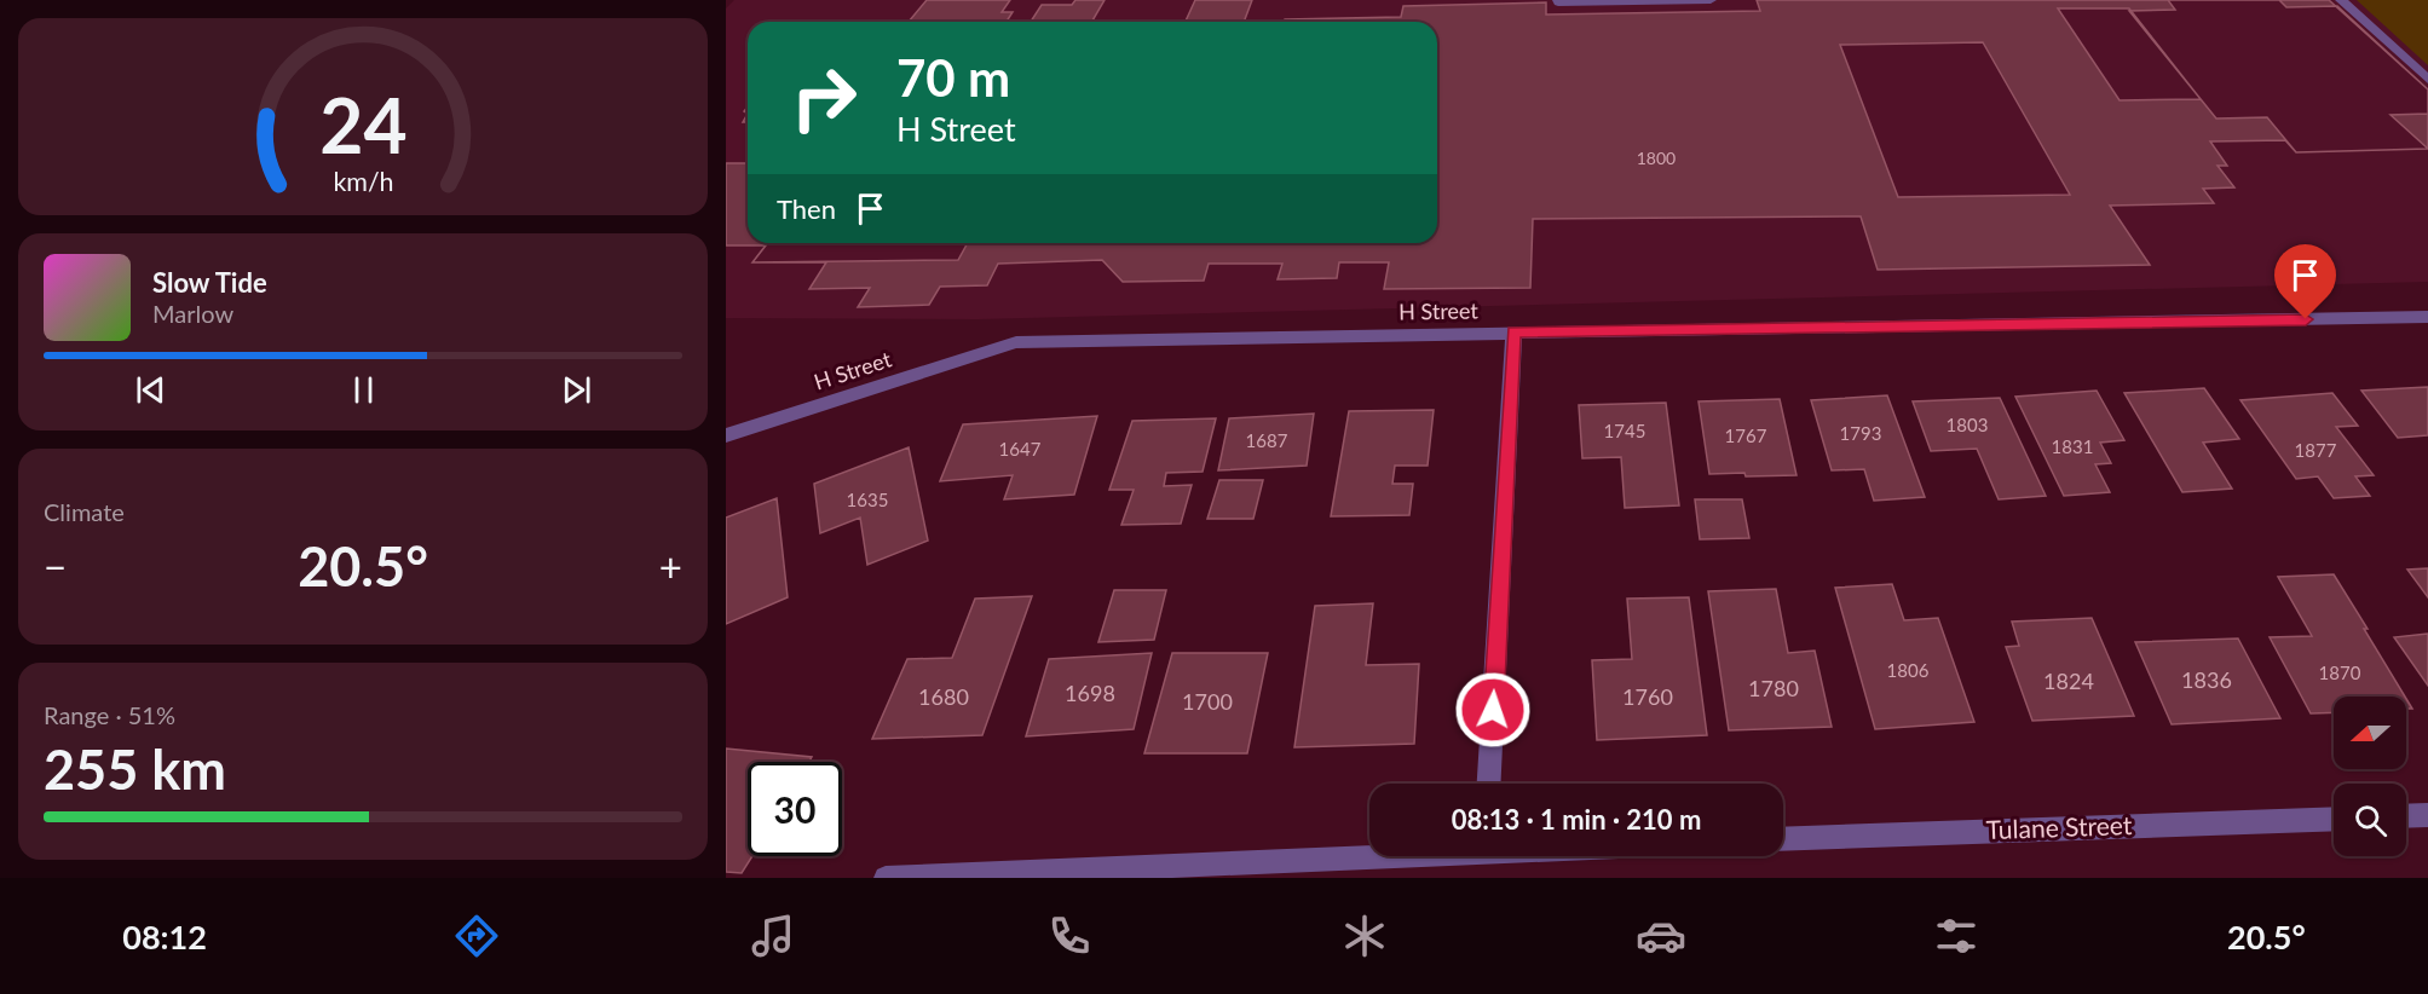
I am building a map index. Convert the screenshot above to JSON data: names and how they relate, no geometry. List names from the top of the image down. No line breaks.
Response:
{"streets":{"street":["H Street","Tulane Street"]},"house_numbers":["1800","1803","1745","1793","1767","1687","1831","1647","1877","1635","1806","1870","1836","1824","1780","1698","1680","1760","1700"],"north":"left","page":{"turn":["70 m","H Street"],"then":"Then","song":["Slow Tide","Marlow"],"tile":["Climate",["Range · 51%","255 km"]],"heat":["−","20.5°","+"],"limit":"30","trip":"08:13 · 1 min · 210 m","tabs":["08:12","20.5°"],"gauge":["24","km/h"]}}
